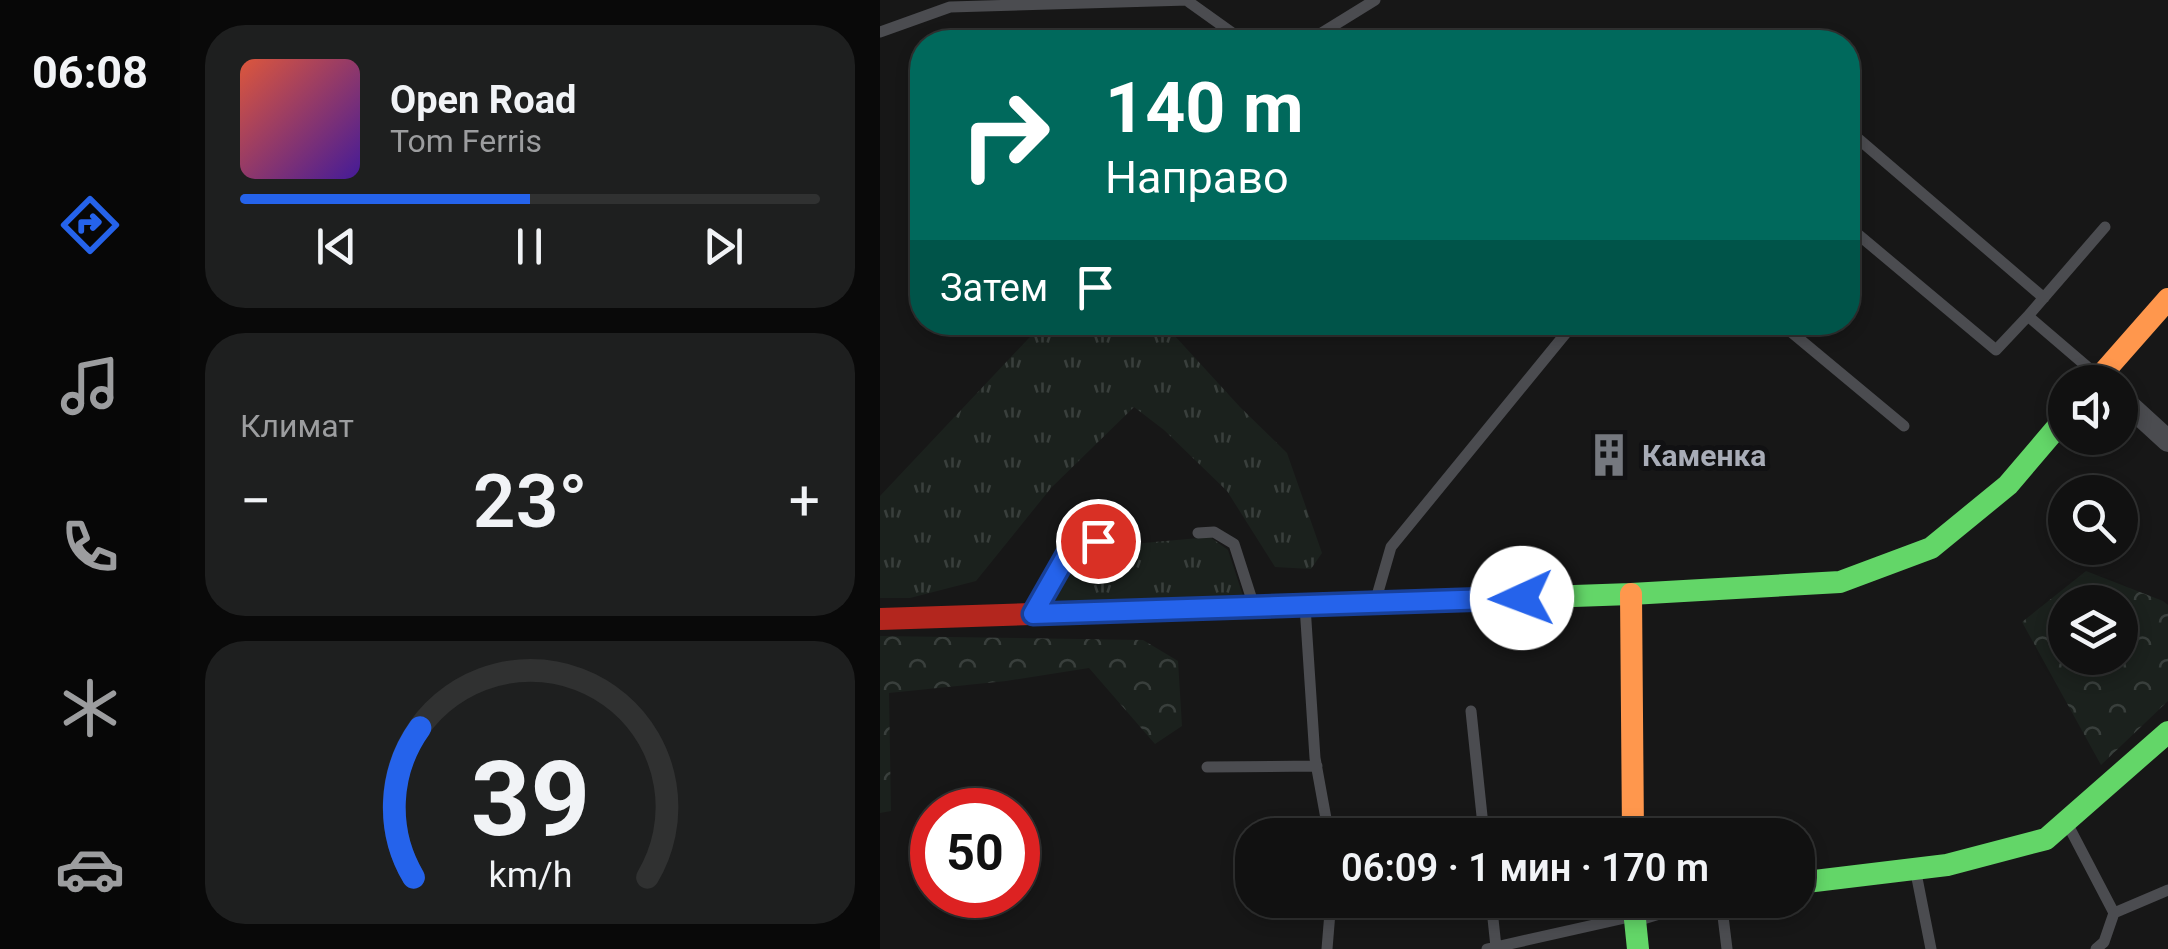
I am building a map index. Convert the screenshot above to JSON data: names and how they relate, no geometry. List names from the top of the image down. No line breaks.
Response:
{"places":{"building":["Каменка"]},"page":{"tabs":"06:08","turn":["140 m","Направо"],"song":["Open Road","Tom Ferris"],"then":"Затем","tile":"Климат","heat":["−","23°","+"],"limit":"50","trip":"06:09 · 1 мин · 170 m","gauge":["39","km/h"]}}
